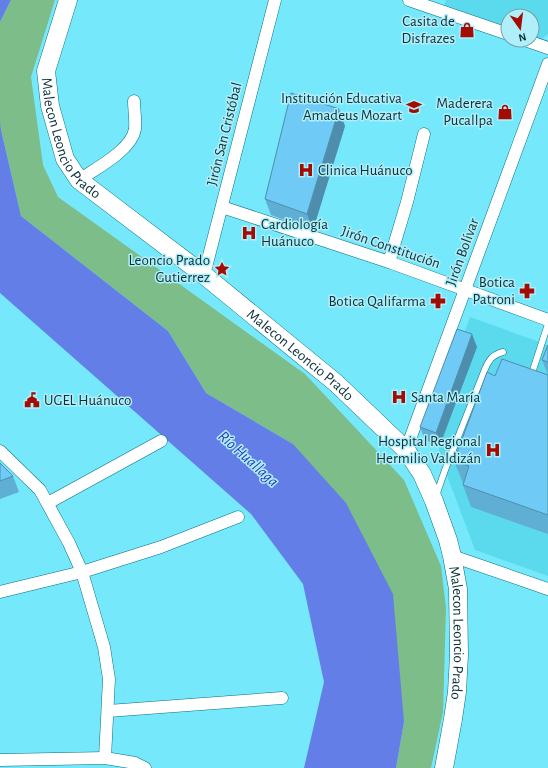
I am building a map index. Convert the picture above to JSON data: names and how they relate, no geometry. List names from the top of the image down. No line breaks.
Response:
{"streets":{"main road":["Malecon Leoncio Prado"],"street":["Jirón San Cristóbal","Jirón Constitución","Jirón Bolívar"]},"crossings":[["Jirón San Cristóbal","Malecon Leoncio Prado"],["Jirón San Cristóbal","Jirón Constitución"],["Malecon Leoncio Prado","Jirón Bolívar"],["Jirón Constitución","Jirón Bolívar"]],"water":["Río Huallaga"],"places":{"shop":["Casita de Disfrazes","Maderera Pucallpa"],"school or university":["Institución Educativa Amadeus Mozart"],"hospital":["Clinica Huánuco","Cardiología Huánuco","Santa María","Hospital Regional Hermilio Valdizán"],"place":["Leoncio Prado Gutierrez"],"pharmacy":["Botica Patroni","Botica Qalifarma"],"public building":["UGEL Huánuco"]},"north":"bottom"}
